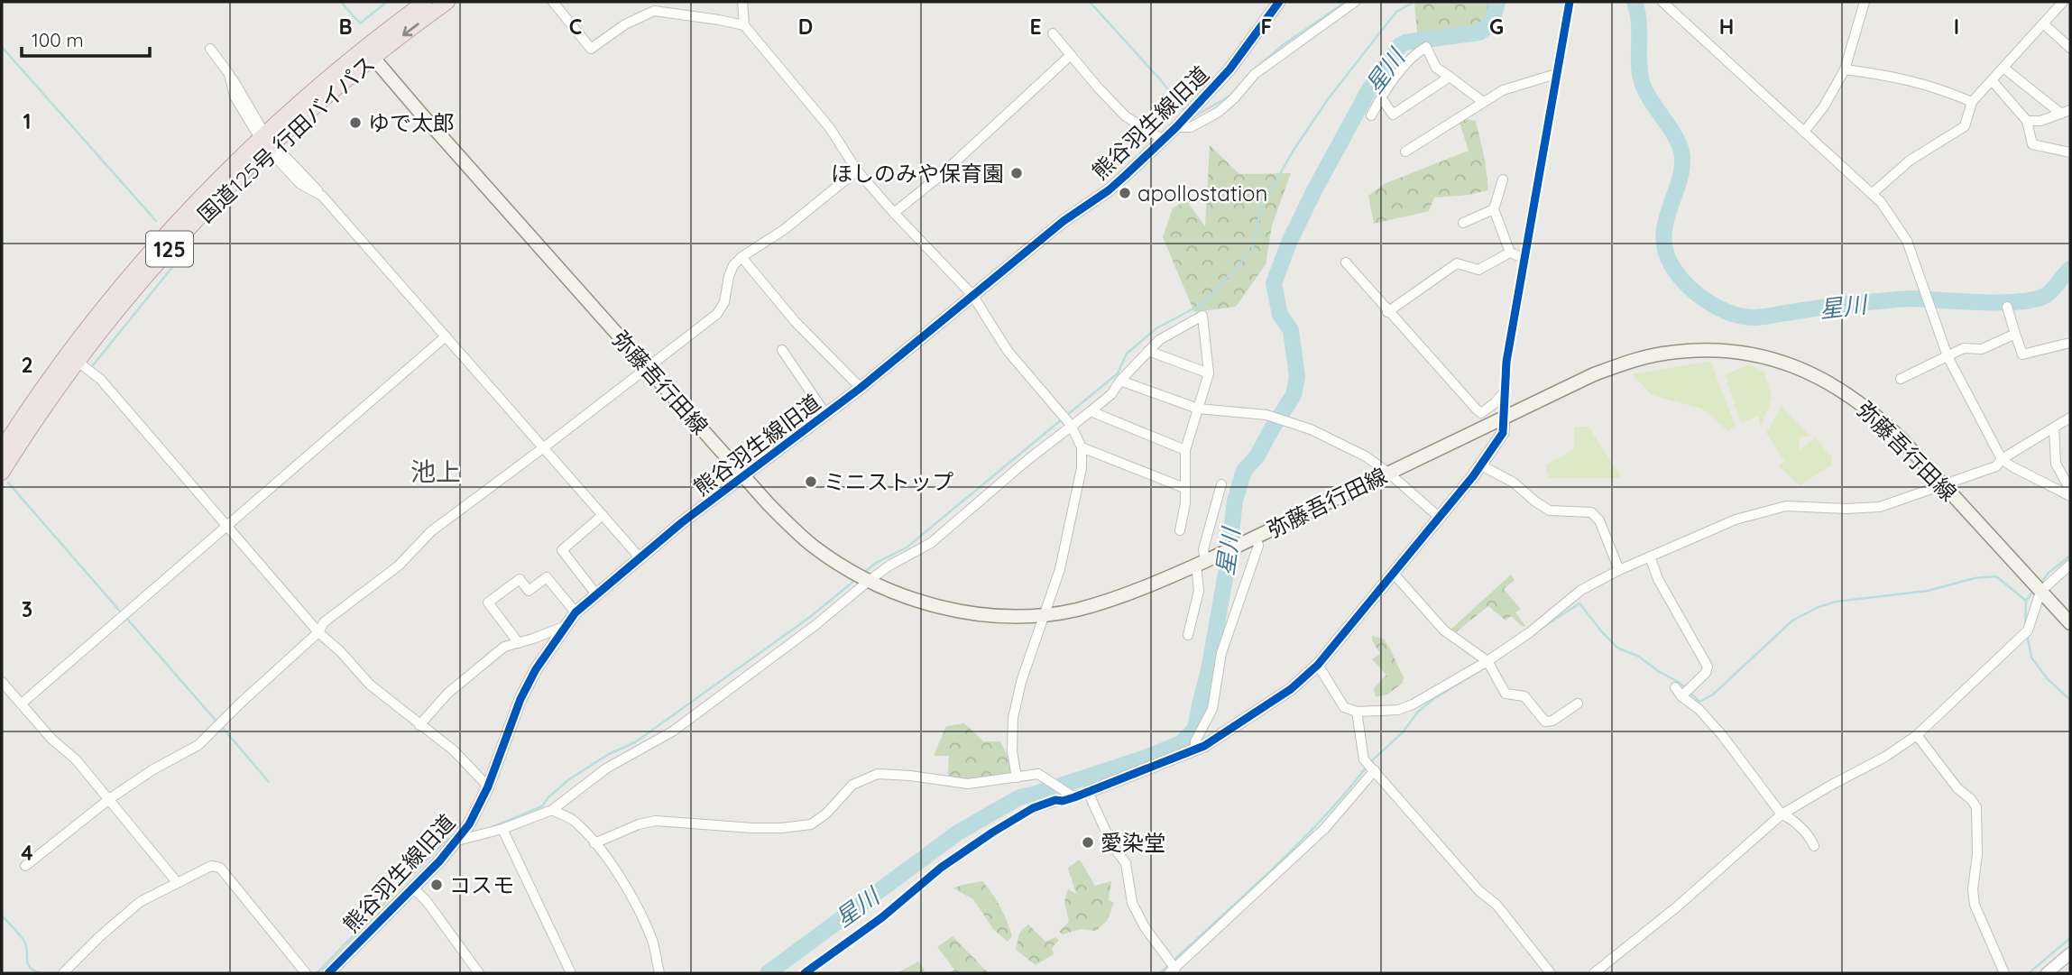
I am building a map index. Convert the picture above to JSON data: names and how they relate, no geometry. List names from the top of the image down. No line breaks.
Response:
{"streets":{"highway":["国道125号 行田バイパス","125"],"main road":["弥藤吾行田線"],"street":["熊谷羽生線旧道"]},"crossings":[["熊谷羽生線旧道","弥藤吾行田線"],["国道125号 行田バイパス","弥藤吾行田線"]],"districts":["池上"],"water":["星川"],"places":["ゆで太郎","ほしのみや保育園","apollostation","ミニストップ","愛染堂","コスモ"],"scale_bar":"100 m","grid":{"columns":["B","C","D","E","F","G","H","I"],"rows":["1","2","3","4"]}}
